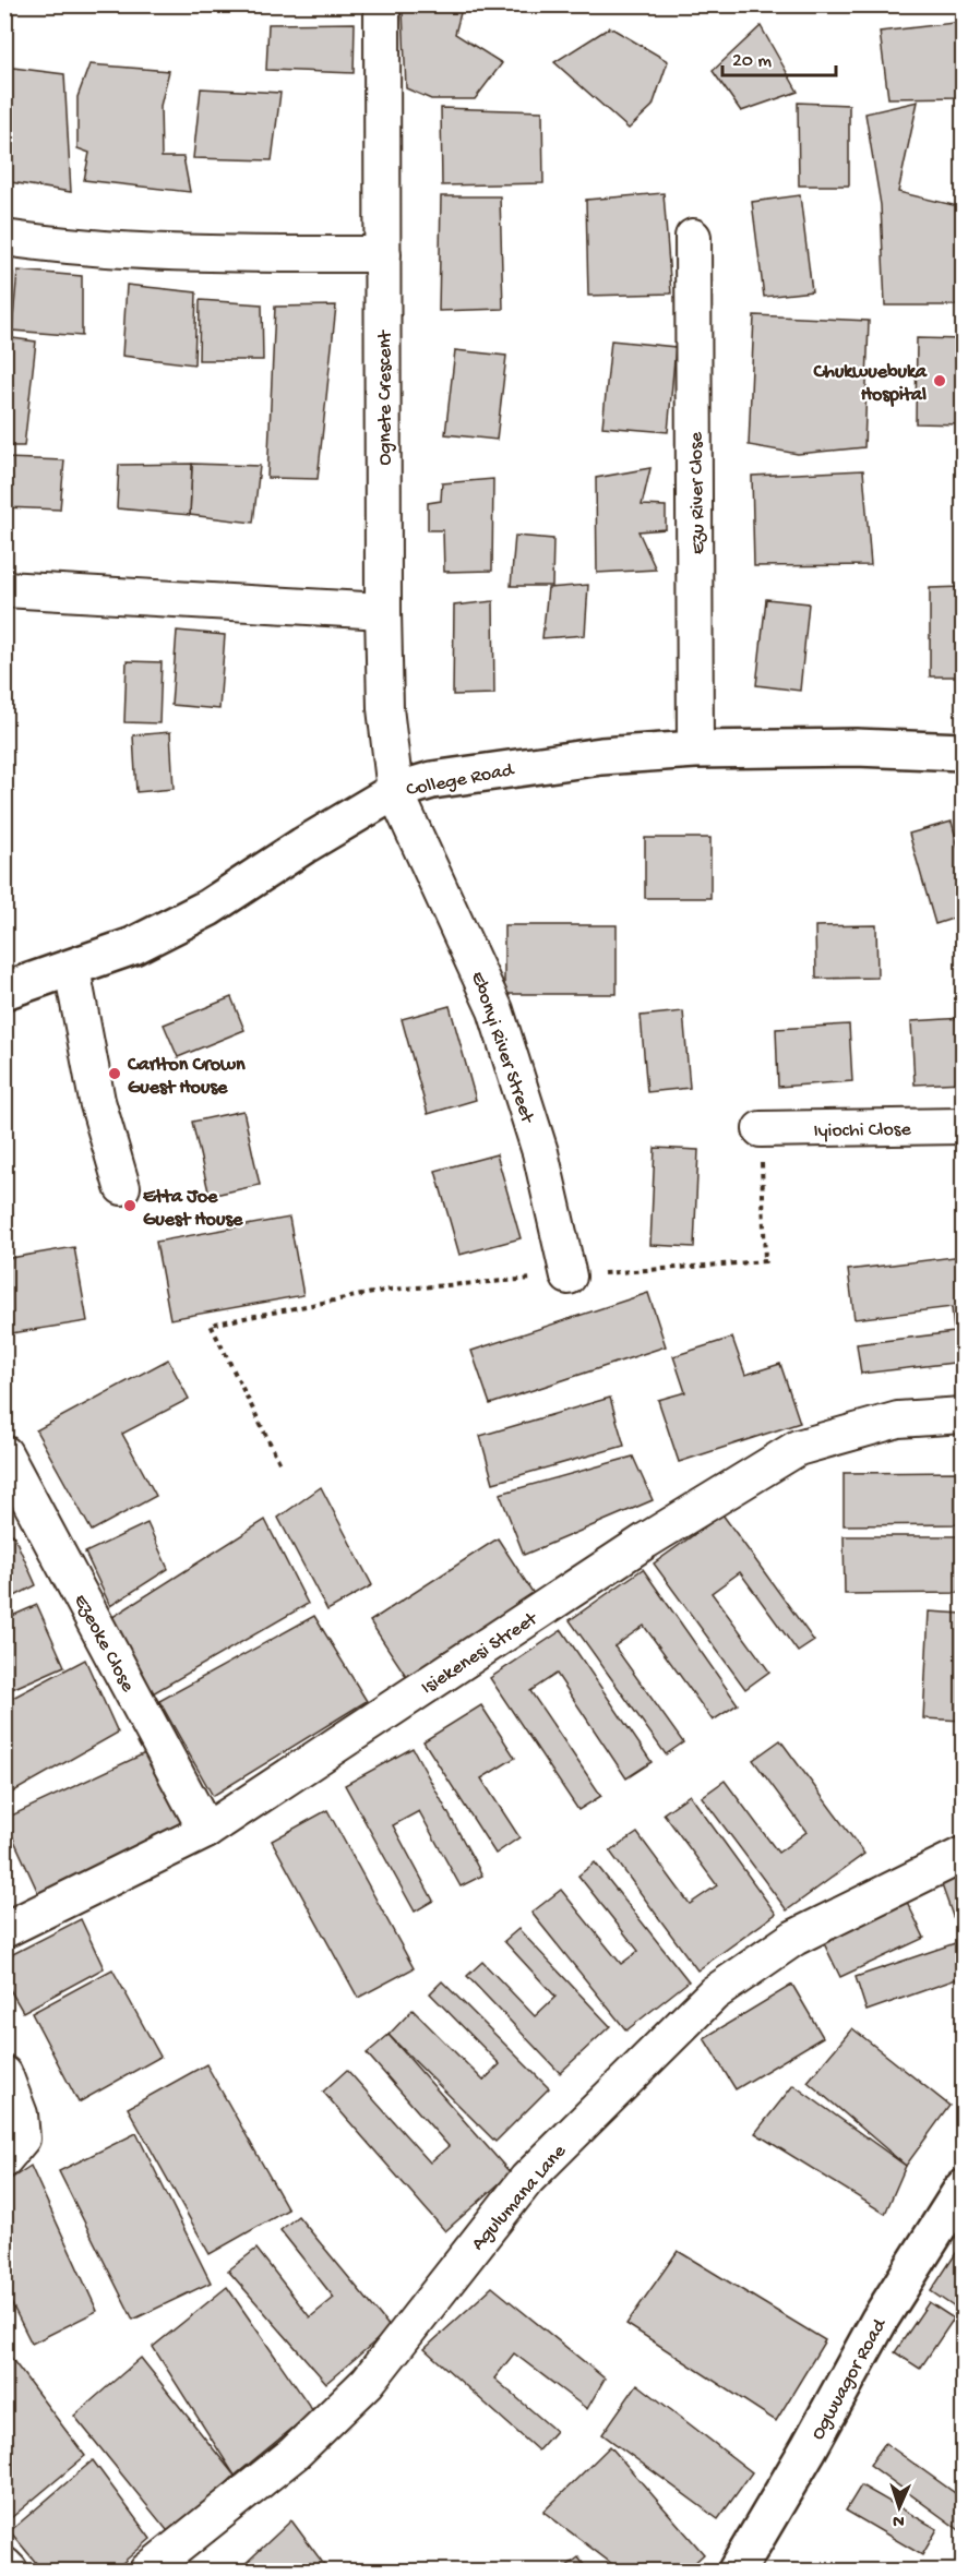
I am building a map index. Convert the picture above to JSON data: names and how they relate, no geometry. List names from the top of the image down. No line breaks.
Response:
{"streets":{"main road":["College Road","Ogwuagor Road"],"street":["Ognete Crescent","Ezu River Close","Ebonyi River Street","Iyiochi Close","Ezeoke Close","Isiekenesi Street","Agulumana Lane"]},"crossings":[["Ognete Crescent","College Road"],["Ognete Crescent","Ebonyi River Street"],["Ezu River Close","College Road"],["College Road","Ebonyi River Street"],["Ezeoke Close","Isiekenesi Street"]],"places":["Chukwuebuka Hospital","Carlton Crown Guest House","Etta Joe Guest House"],"scale_bar":"20 m","north":"bottom"}
